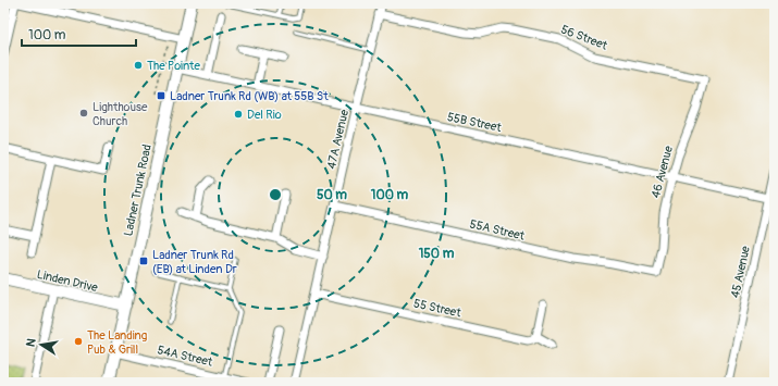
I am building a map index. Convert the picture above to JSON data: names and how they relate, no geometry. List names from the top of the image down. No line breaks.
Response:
{"streets":{"main road":["Ladner Trunk Road","Linden Drive"],"street":["56 Street","55B Street","47A Avenue","46 Avenue","55A Street","45 Avenue","55 Street","54A Street"]},"crossings":[["56 Street","47A Avenue"],["56 Street","46 Avenue"],["55B Street","47A Avenue"],["55B Street","46 Avenue"],["55B Street","Ladner Trunk Road"],["55B Street","45 Avenue"],["47A Avenue","55A Street"],["47A Avenue","55 Street"],["46 Avenue","55A Street"],["Ladner Trunk Road","Linden Drive"],["Ladner Trunk Road","54A Street"]],"places":{"other":["The Pointe","Lighthouse Church","Del Rio","The Landing Pub & Grill"],"transit":["Ladner Trunk Rd (WB) at 55B St","Ladner Trunk Rd (EB) at Linden Dr"]},"scale_bar":"100 m","north":"left","rings":["50 m","100 m","150 m"]}
